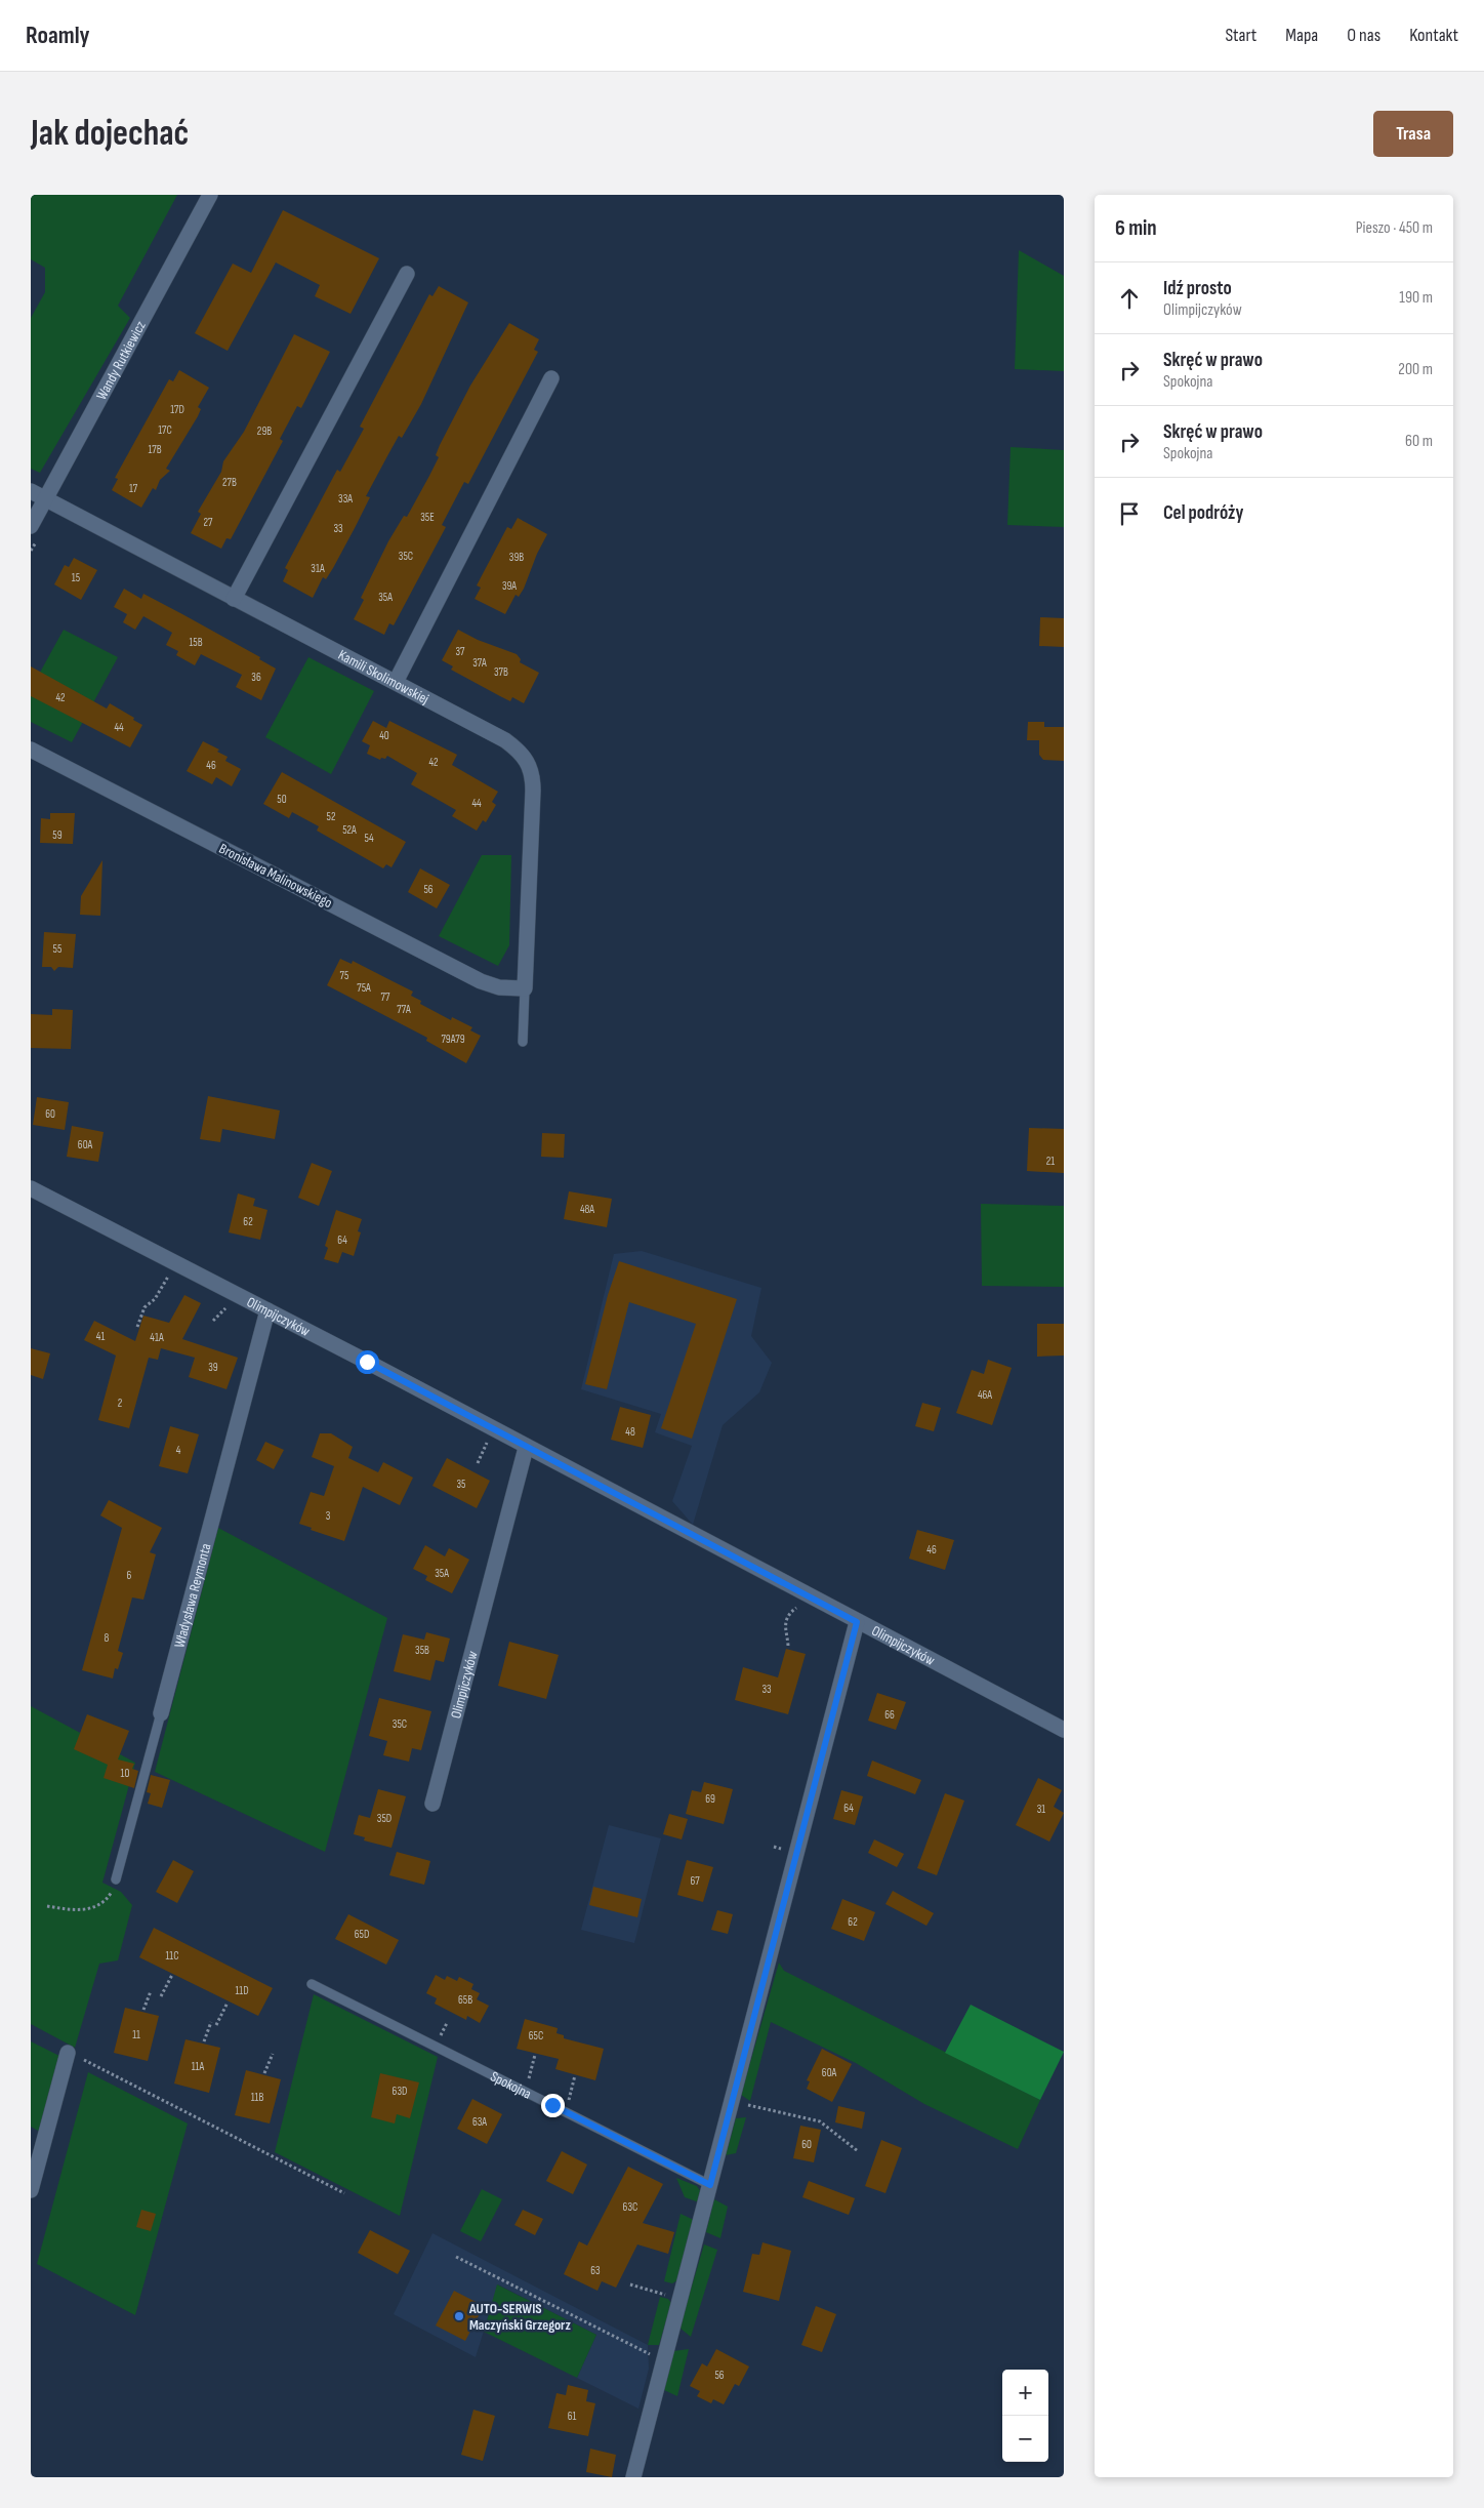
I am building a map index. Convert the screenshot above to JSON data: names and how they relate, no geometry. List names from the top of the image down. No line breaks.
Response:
{"streets":{"street":["Wandy Rutkiewicz","Kamili Skolimowskiej","Bronisława Malinowskiego","Olimpijczyków","Władysława Reymonta"],"lane":["Spokojna"]},"crossings":[["Wandy Rutkiewicz","Kamili Skolimowskiej"],["Kamili Skolimowskiej","Bronisława Malinowskiego"],["Olimpijczyków","Władysława Reymonta"]],"places":["AUTO-SERWIS Maczyński Grzegorz"],"house_numbers":["17D","17C","29B","17B","27B","17","33A","35E","27","33","35C","39B","31A","15","39A","35A","15B","37","37A","37B","36","42","44","40","42","46","50","44","52","52A","59","54","56","55","75","75A","77","77A","79A79","60","60A","21","48A","62","64","41","41A","39","46A","2","48","4","35","3","46","35A","6","8","35B","33","66","35C","10","69","64","31","35D","67","62","65D","11C","11D","65B","11","65C","11A","60A","63D","11B","63A","60","63C","63","56","61"],"page":{"header":"Roamly","nav":["Start","Mapa","O nas","Kontakt"],"buttons":"Trasa","title":"Jak dojechać","heading":["6 min","Pieszo · 450 m"],"list":[["Idź prosto","Olimpijczyków","190 m"],["Skręć w prawo","Spokojna","200 m"],["Skręć w prawo","Spokojna","60 m"],"Cel podróży"],"map_buttons":["+","−"]}}
